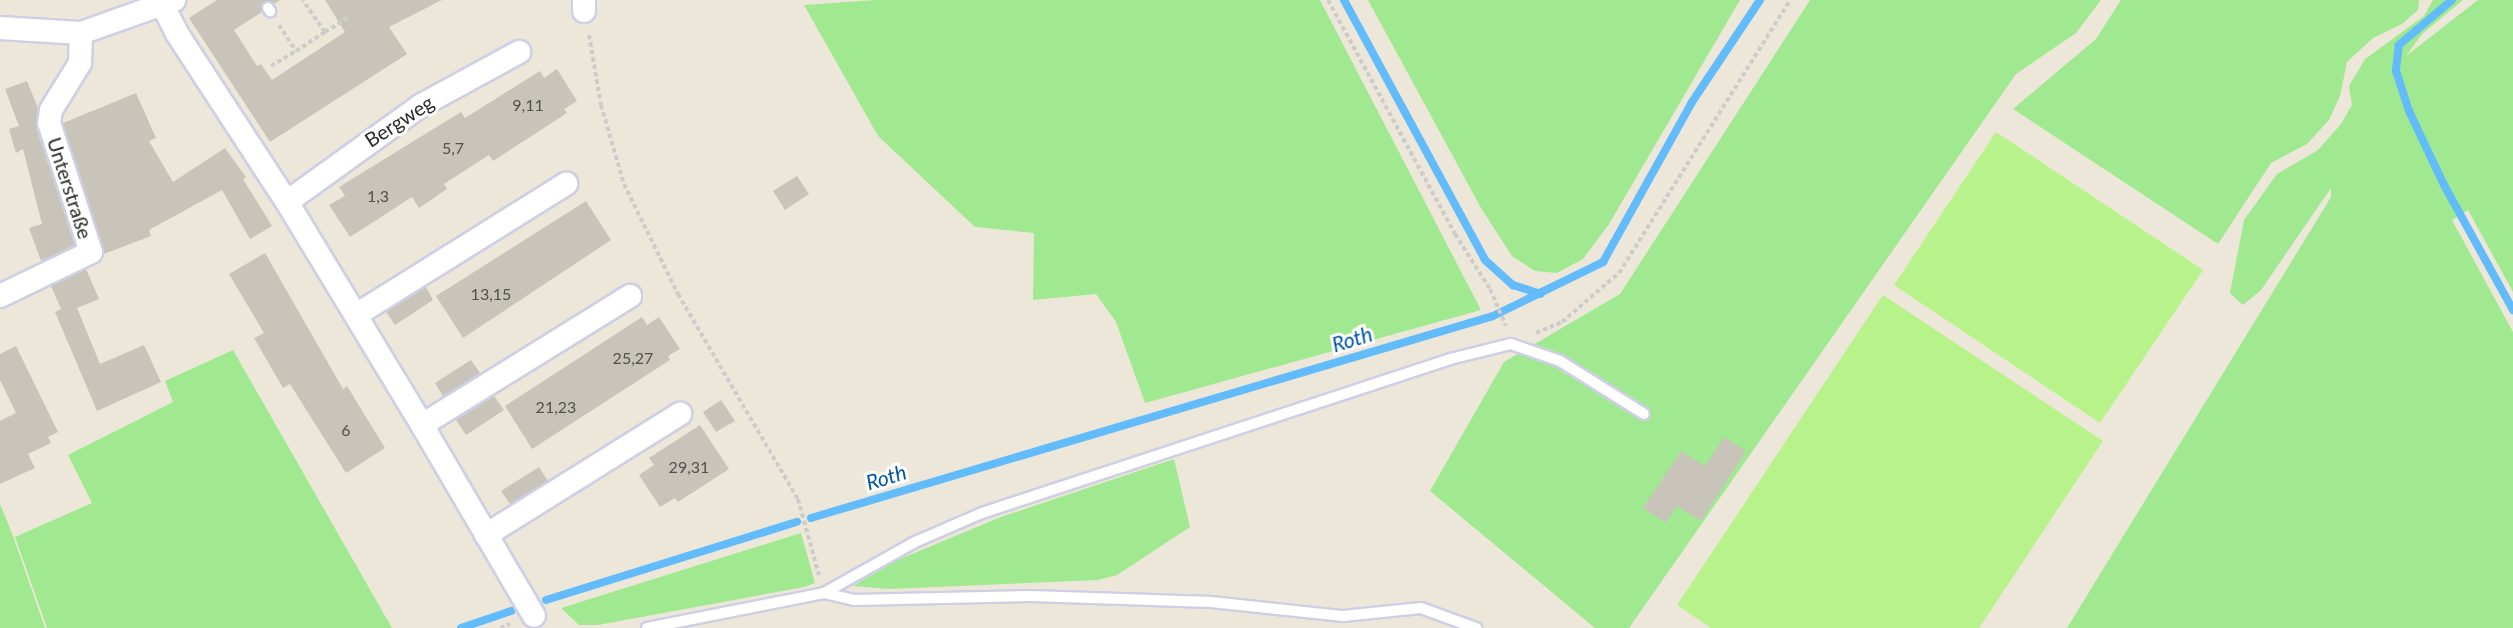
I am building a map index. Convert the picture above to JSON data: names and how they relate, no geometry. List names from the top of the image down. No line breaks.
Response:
{"streets":{"street":["Bergweg","Unterstraße"]},"water":["Roth"],"house_numbers":["9,11","5,7","1,3","13,15","25,27","21,23","6","29,31"]}
